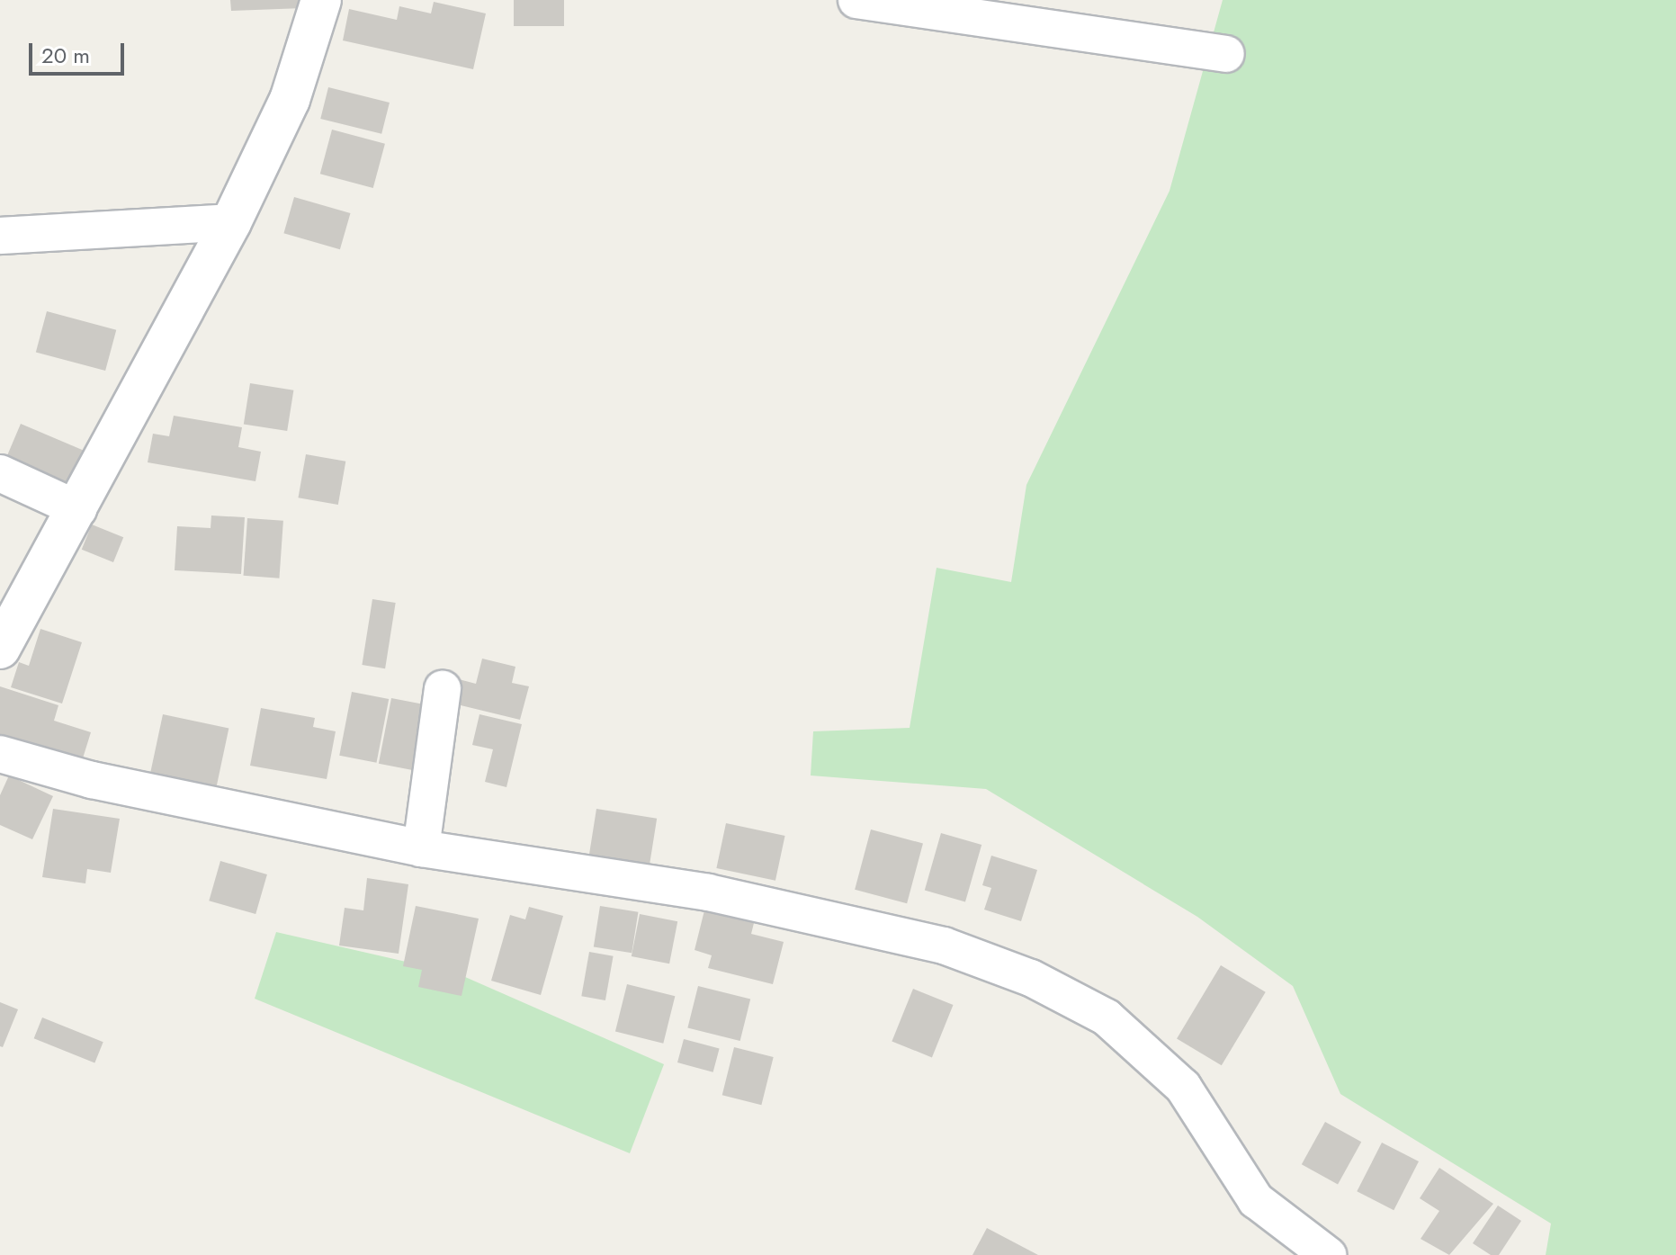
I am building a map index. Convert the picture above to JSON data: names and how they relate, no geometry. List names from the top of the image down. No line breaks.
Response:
{"scale_bar":"20 m"}
